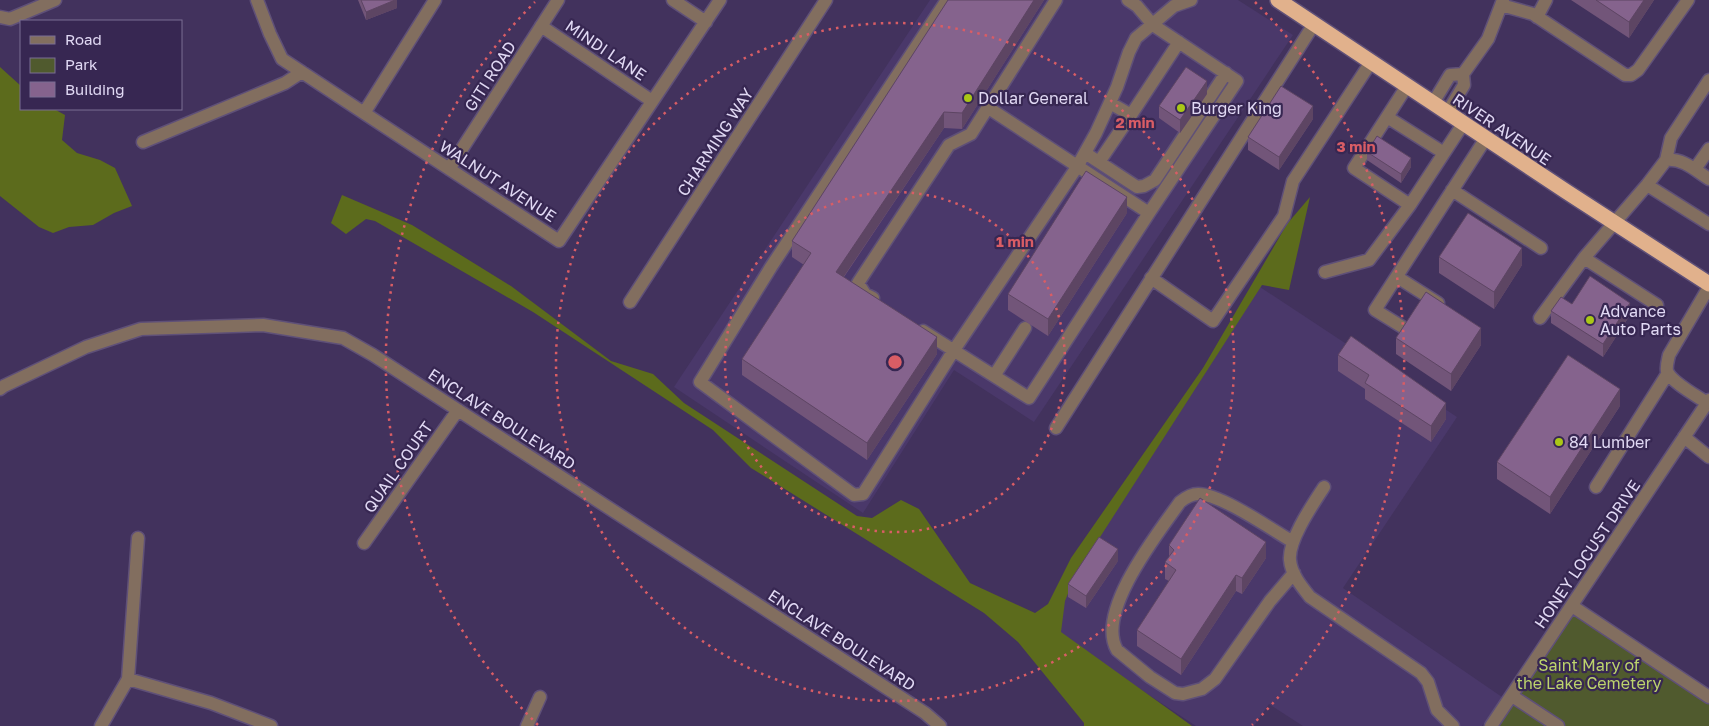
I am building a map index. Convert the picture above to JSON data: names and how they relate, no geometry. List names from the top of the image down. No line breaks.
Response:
{"streets":{"highway":["RIVER AVENUE"],"street":["MINDI LANE","GITI ROAD","CHARMING WAY","WALNUT AVENUE","ENCLAVE BOULEVARD","QUAIL COURT","HONEY LOCUST DRIVE"]},"crossings":[["MINDI LANE","GITI ROAD"],["MINDI LANE","WALNUT AVENUE"],["GITI ROAD","WALNUT AVENUE"],["ENCLAVE BOULEVARD","QUAIL COURT"]],"parks":["Saint Mary of the Lake Cemetery"],"places":["Dollar General","Burger King","Advance Auto Parts","84 Lumber"],"legend":["Road","Park","Building"],"rings":["2 min","3 min","1 min"]}
